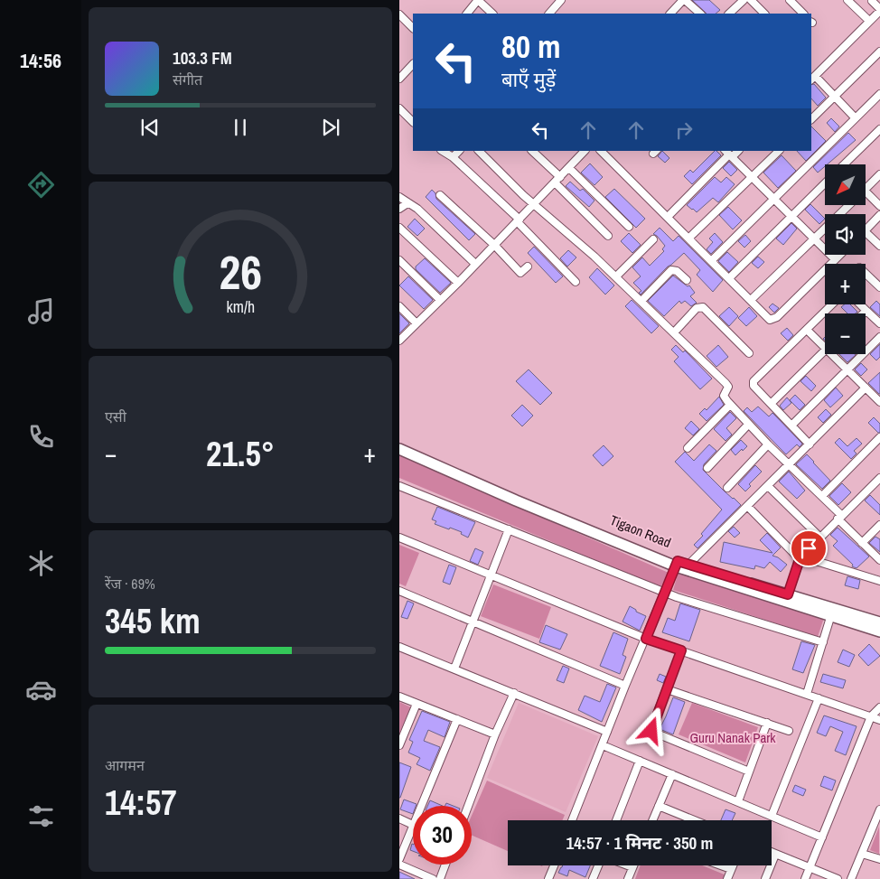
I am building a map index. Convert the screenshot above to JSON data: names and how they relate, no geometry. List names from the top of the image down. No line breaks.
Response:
{"streets":{"street":["Tigaon Road"]},"parks":["Guru Nanak Park"],"north":"bottom left","page":{"tabs":"14:56","turn":["80 m","बाएँ मुड़ें"],"song":["103.3 FM","संगीत"],"map_buttons":["+","−"],"tile":["एसी",["रेंज · 69%","345 km"],["आगमन","14:57"]],"heat":["−","21.5°","+"],"limit":"30","trip":"14:57 · 1 मिनट · 350 m","gauge":["26","km/h"]}}
